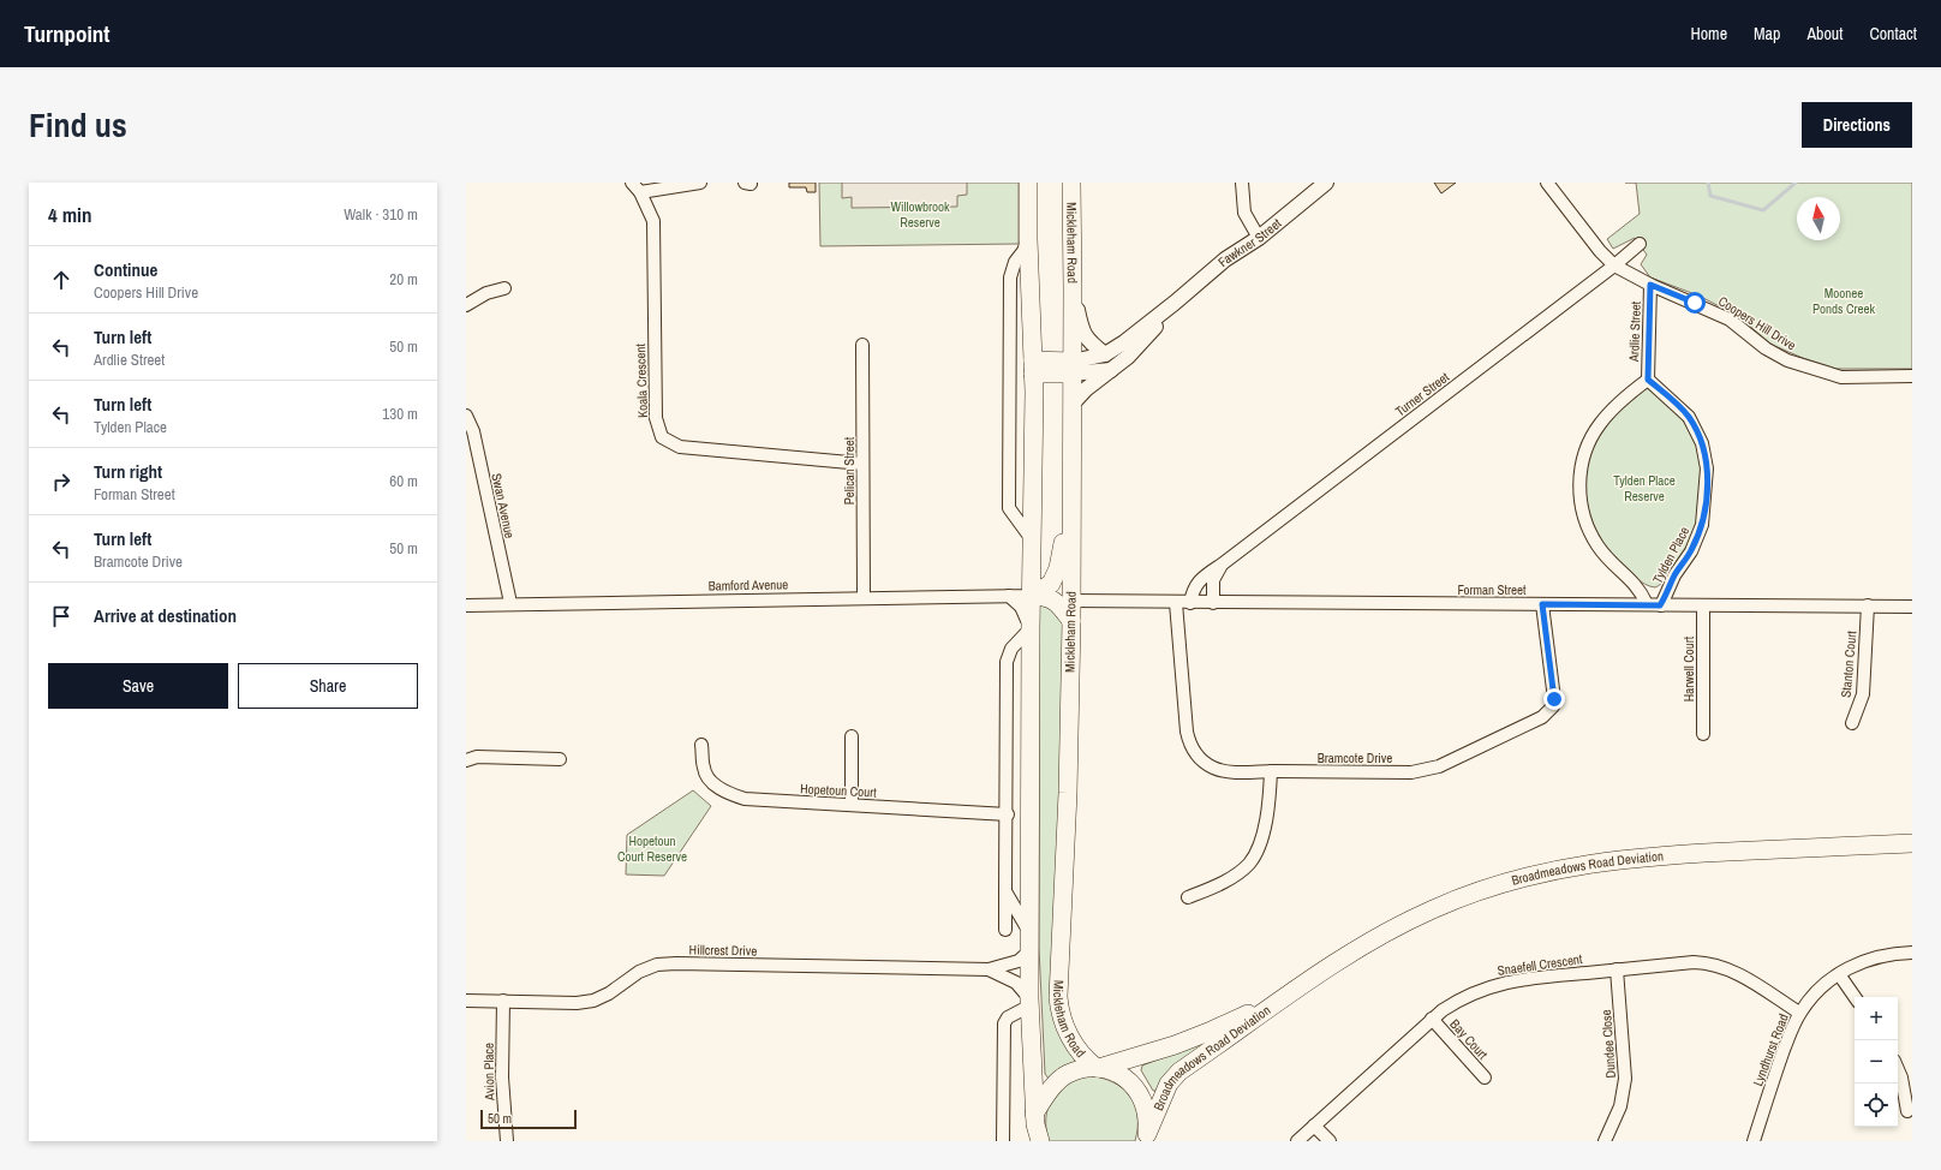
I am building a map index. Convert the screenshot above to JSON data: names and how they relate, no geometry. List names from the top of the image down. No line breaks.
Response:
{"streets":{"main road":["Mickleham Road","Broadmeadows Road Deviation"],"street":["Fawkner Street","Coopers Hill Drive","Ardlie Street","Koala Crescent","Turner Street","Pelican Street","Swan Avenue","Tylden Place","Bamford Avenue","Forman Street","Stanton Court","Harwell Court","Bramcote Drive","Hopetoun Court","Hillcrest Drive","Snaefell Crescent","Bay Court","Dundee Close","Lyndhurst Road","Avion Place"]},"crossings":[["Mickleham Road","Fawkner Street"],["Mickleham Road","Forman Street"],["Mickleham Road","Broadmeadows Road Deviation"],["Coopers Hill Drive","Ardlie Street"],["Coopers Hill Drive","Turner Street"],["Ardlie Street","Tylden Place"],["Koala Crescent","Pelican Street"],["Turner Street","Forman Street"],["Pelican Street","Bamford Avenue"],["Swan Avenue","Bamford Avenue"],["Tylden Place","Forman Street"],["Forman Street","Stanton Court"],["Forman Street","Harwell Court"],["Forman Street","Bramcote Drive"],["Hillcrest Drive","Avion Place"],["Snaefell Crescent","Bay Court"],["Snaefell Crescent","Dundee Close"],["Snaefell Crescent","Lyndhurst Road"]],"parks":["Willowbrook Reserve","Moonee Ponds Creek","Tylden Place Reserve","Hopetoun Court Reserve"],"scale_bar":"50 m","north":"top","page":{"header":"Turnpoint","nav":["Home","Map","About","Contact"],"title":"Find us","buttons":["Directions",["Save","Share"]],"heading":["4 min","Walk · 310 m"],"list":[["Continue","Coopers Hill Drive","20 m"],["Turn left","Ardlie Street","50 m"],["Turn left","Tylden Place","130 m"],["Turn right","Forman Street","60 m"],["Turn left","Bramcote Drive","50 m"],"Arrive at destination"],"map_buttons":["+","−"],"scale":"50 m"}}
